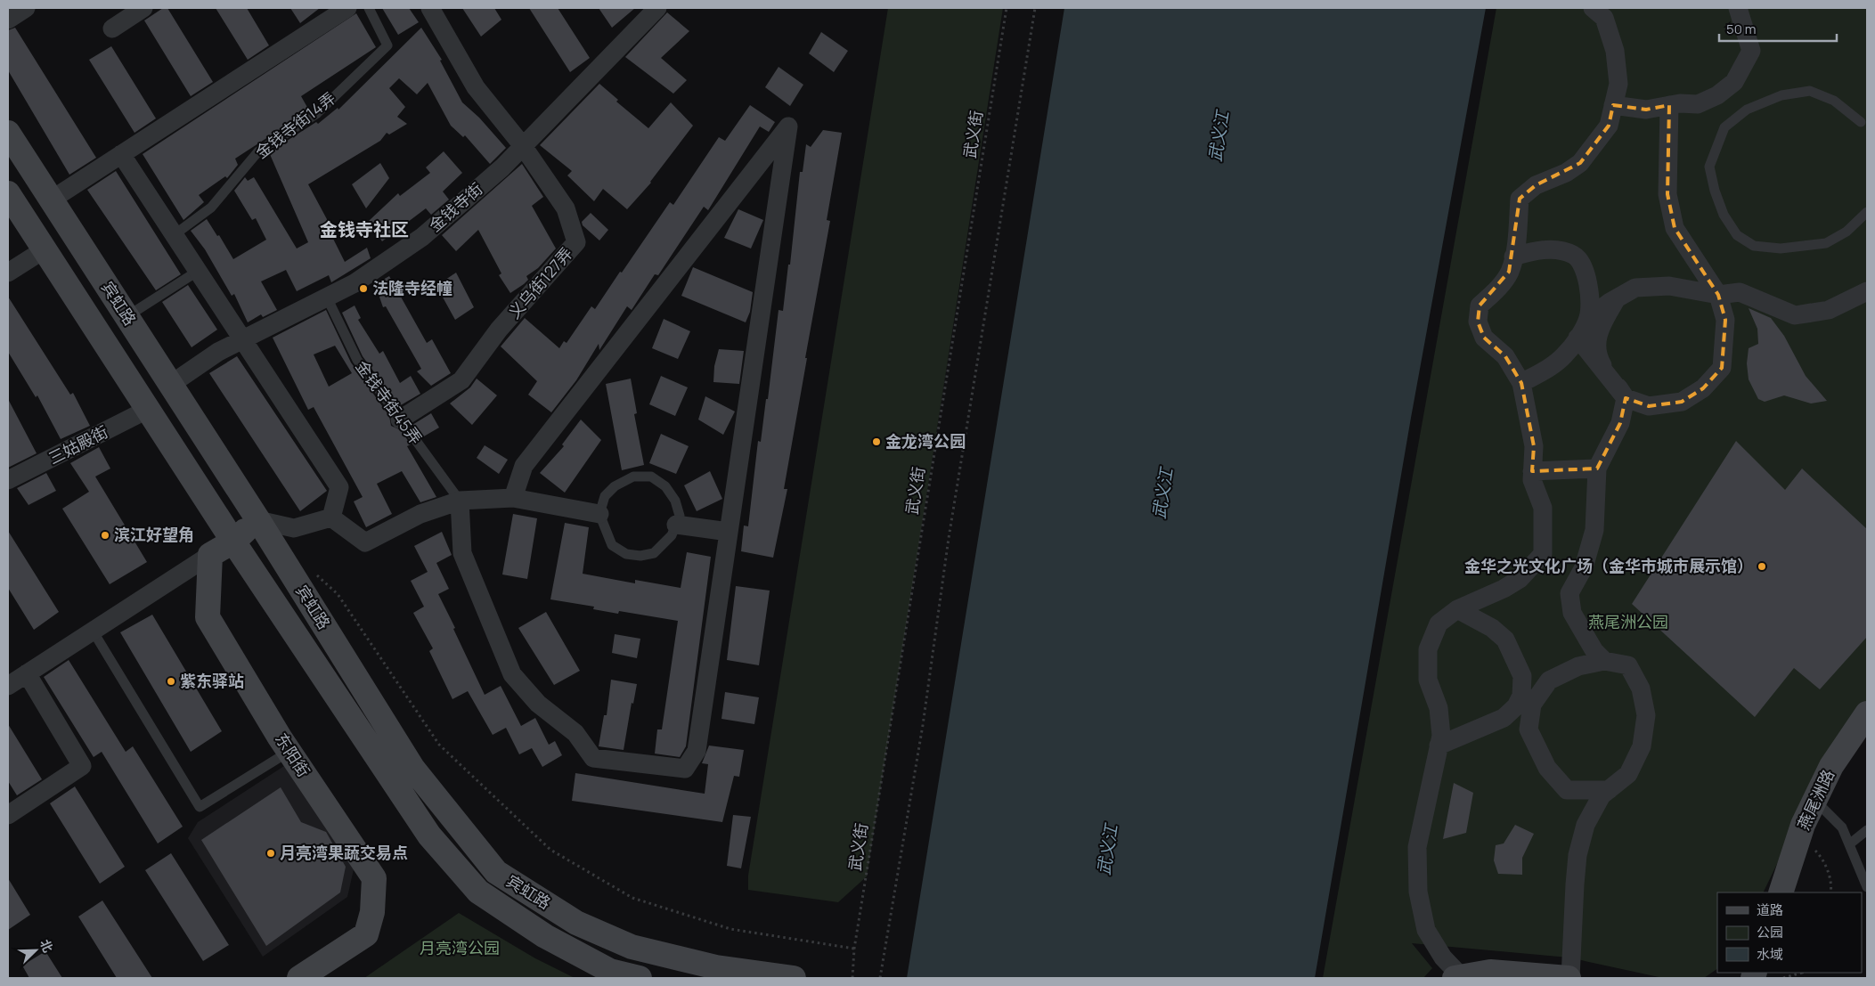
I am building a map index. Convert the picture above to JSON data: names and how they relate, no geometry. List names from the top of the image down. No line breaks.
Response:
{"streets":{"main road":["宾虹路","东阳街","燕尾洲路"],"street":["金钱寺街","义乌街127弄","三姑殿街"],"lane":["金钱寺街14弄","金钱寺街45弄"],"path":["武义街"]},"crossings":[["金钱寺街","义乌街127弄"],["金钱寺街","宾虹路"],["金钱寺街","金钱寺街45弄"],["义乌街127弄","金钱寺街45弄"],["宾虹路","三姑殿街"]],"districts":["金钱寺社区"],"water":["武义江"],"parks":["燕尾洲公园","月亮湾公园"],"places":["法隆寺经幢","金龙湾公园","滨江好望角","金华之光文化广场（金华市城市展示馆）","紫东驿站","月亮湾果蔬交易点"],"legend":["道路","公园","水域"],"scale_bar":"50 m","north":"top right"}
